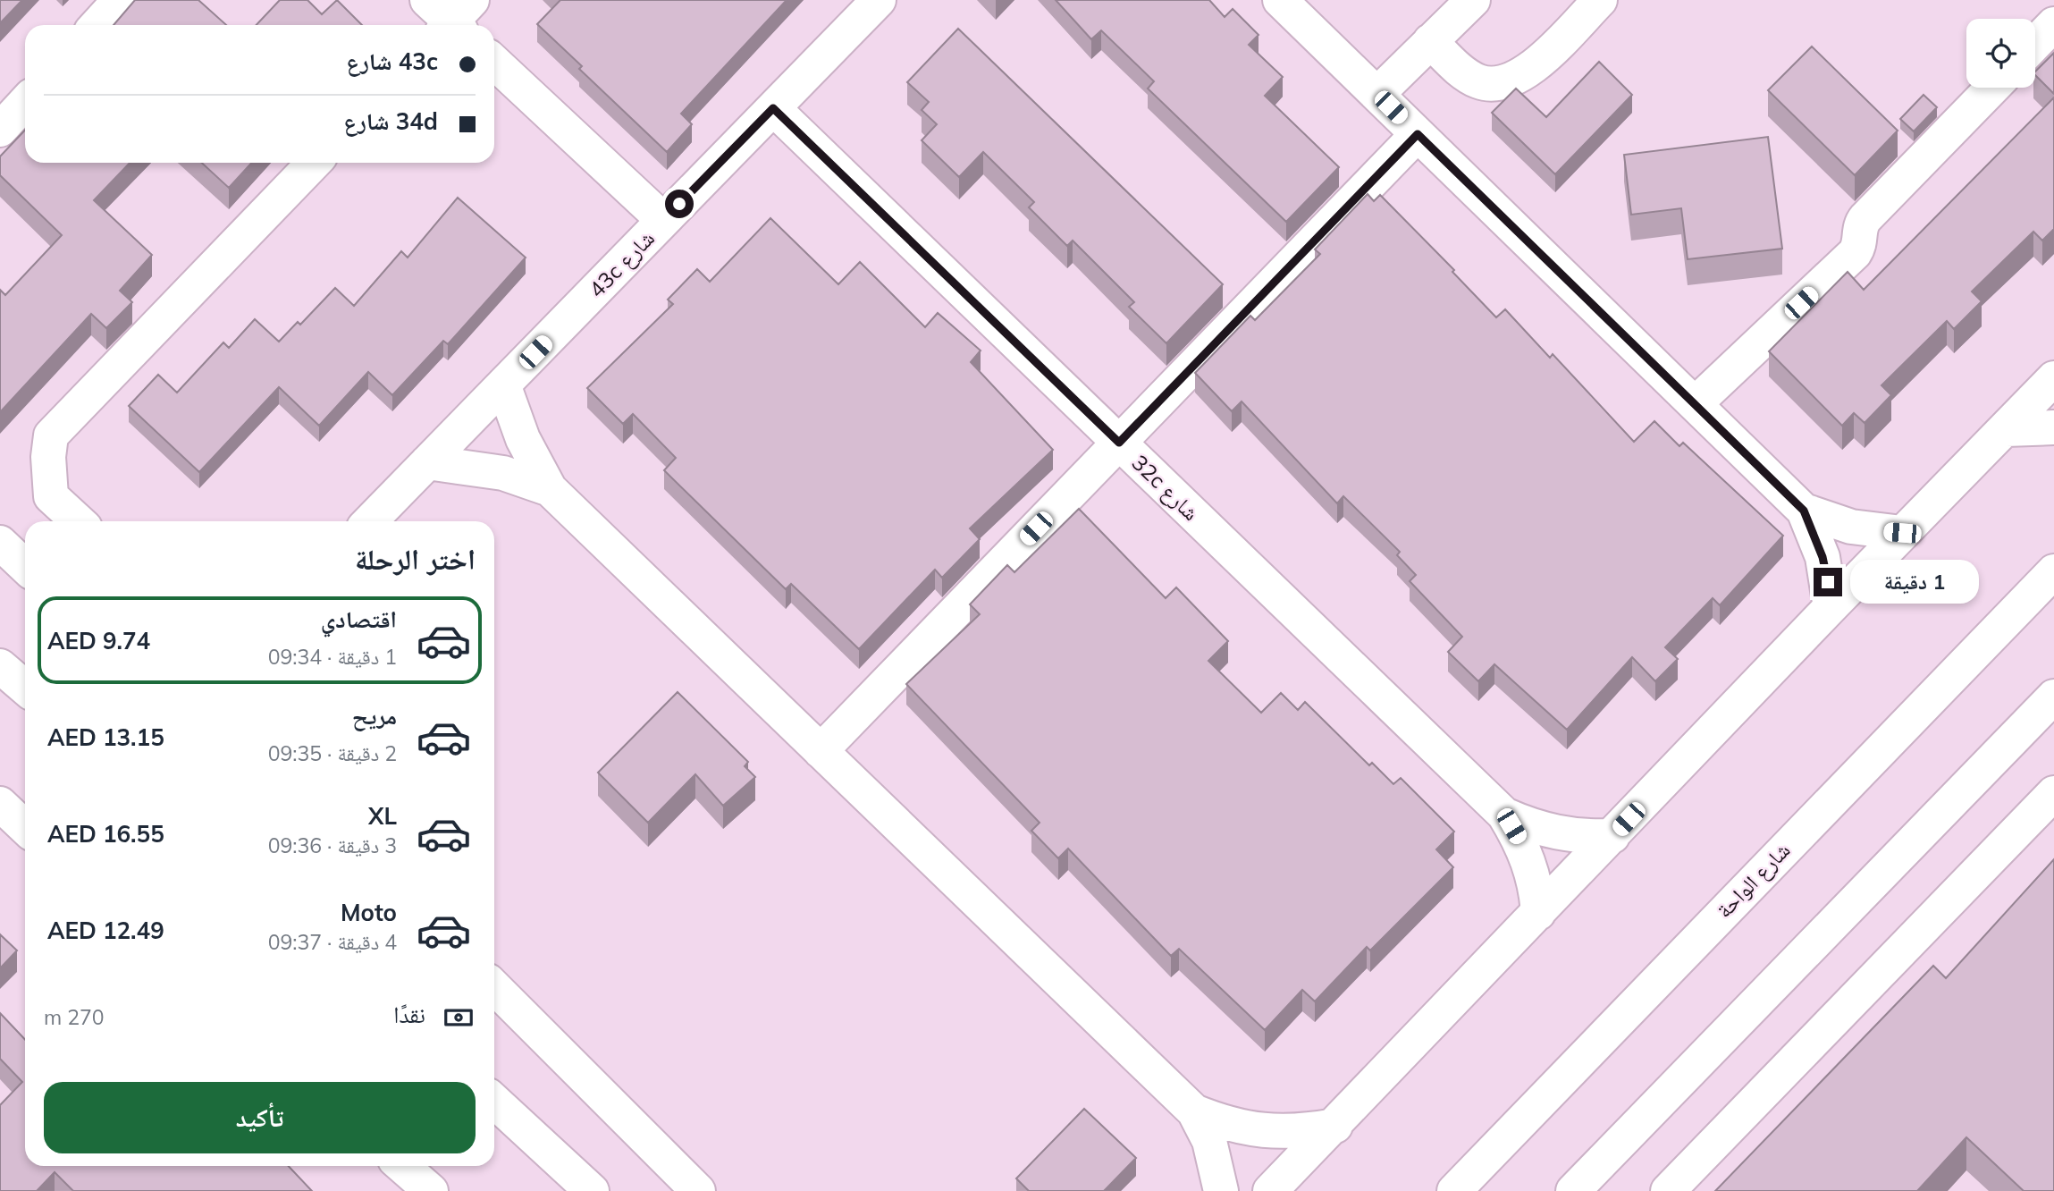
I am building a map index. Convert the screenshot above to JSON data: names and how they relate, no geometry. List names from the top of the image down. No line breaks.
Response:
{"streets":{"street":["43c شارع","32c شارع","شارع الواحة"]},"crossings":[["43c شارع","32c شارع"]],"page":{"banner":["43c شارع","34d شارع"],"heading":"اختر الرحلة","bubble":"1 دقيقة","list":[{"name":"اقتصادي","note":"1 دقيقة · 09:34","value":"AED 9.74"},{"name":"مريح","note":"2 دقيقة · 09:35","value":"AED 13.15"},{"name":"XL","note":"3 دقيقة · 09:36","value":"AED 16.55"},{"name":"Moto","note":"4 دقيقة · 09:37","value":"AED 12.49"}],"pay":["نقدًا","270 m"],"buttons":"تأكيد"}}
